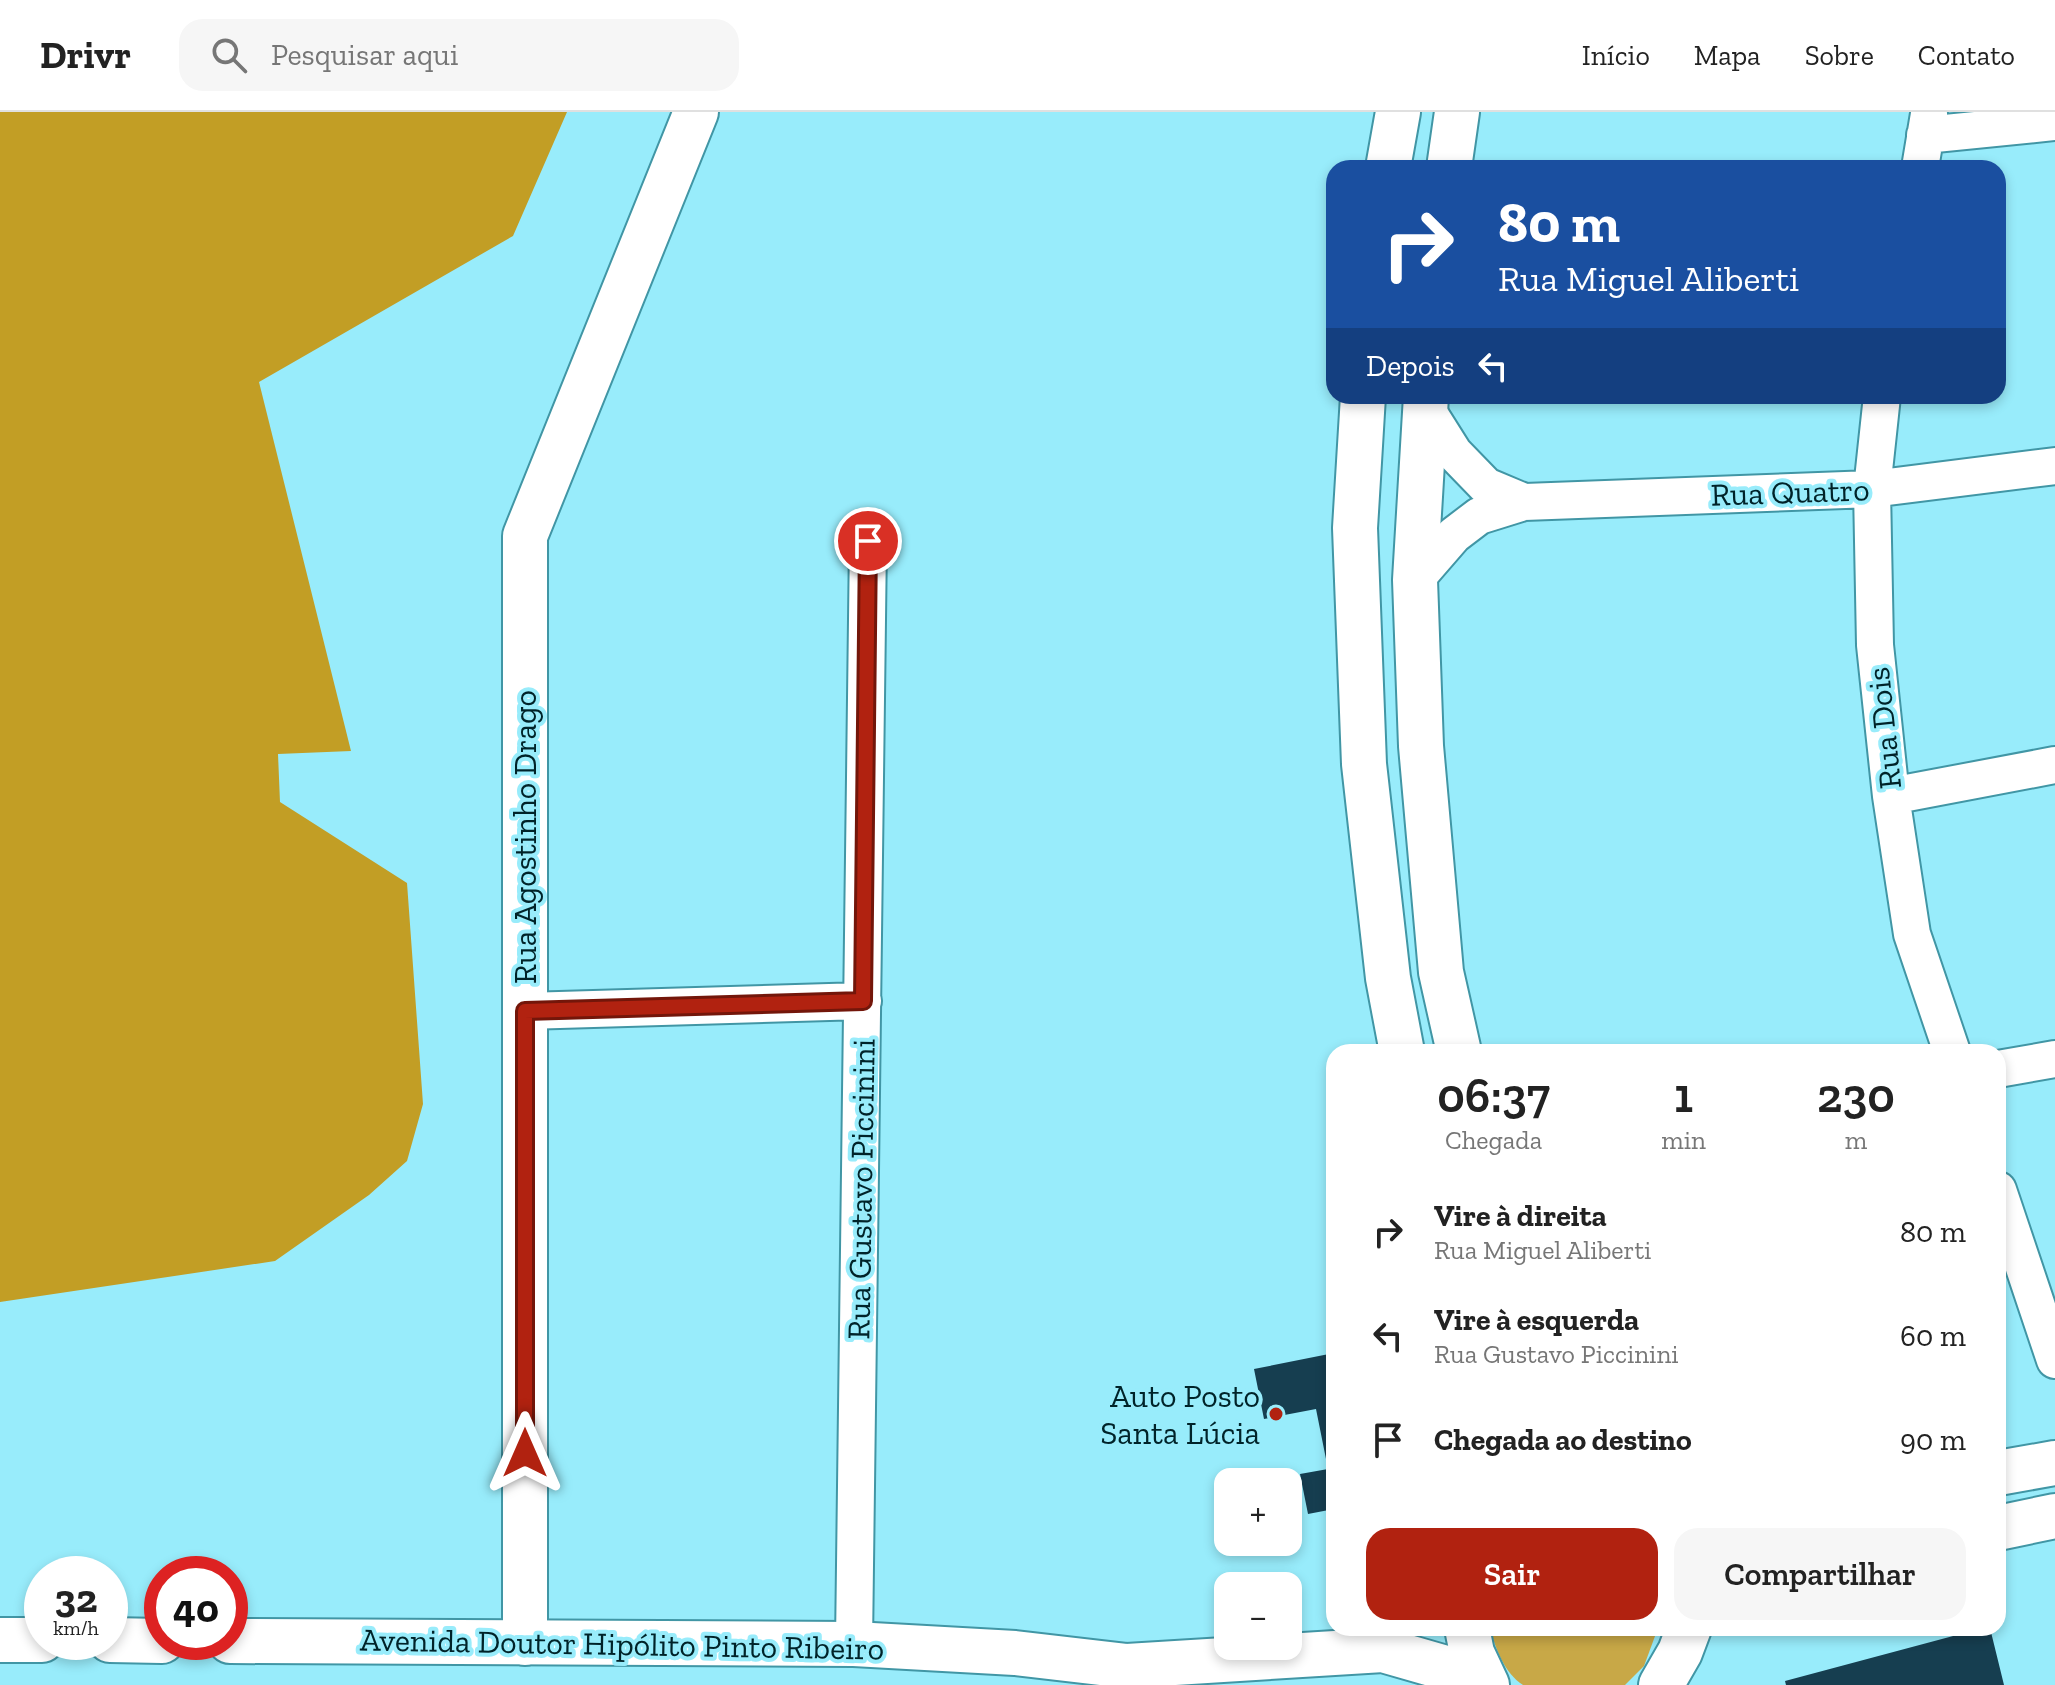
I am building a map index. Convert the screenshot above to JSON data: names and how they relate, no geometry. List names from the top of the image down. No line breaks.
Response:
{"streets":{"main road":["Rua Agostinho Drago","Avenida Doutor Hipólito Pinto Ribeiro"],"street":["Rua Quatro","Rua Dois","Rua Gustavo Piccinini"]},"crossings":[["Rua Quatro","Rua Dois"],["Rua Agostinho Drago","Avenida Doutor Hipólito Pinto Ribeiro"],["Rua Gustavo Piccinini","Avenida Doutor Hipólito Pinto Ribeiro"]],"places":["Auto Posto Santa Lúcia"],"page":{"header":"Drivr","search":"Pesquisar aqui","nav":["Início","Mapa","Sobre","Contato"],"turn":["80 m","Rua Miguel Aliberti"],"then":"Depois","eta":["06:37","Chegada","1","min","230","m"],"list":[{"name":"Vire à direita","note":"Rua Miguel Aliberti","value":"80 m"},{"name":"Vire à esquerda","note":"Rua Gustavo Piccinini","value":"60 m"},{"name":"Chegada ao destino","value":"90 m"}],"map_buttons":["+","−"],"buttons":["Sair","Compartilhar"],"speed":"32 km/h","limit":"40"}}
